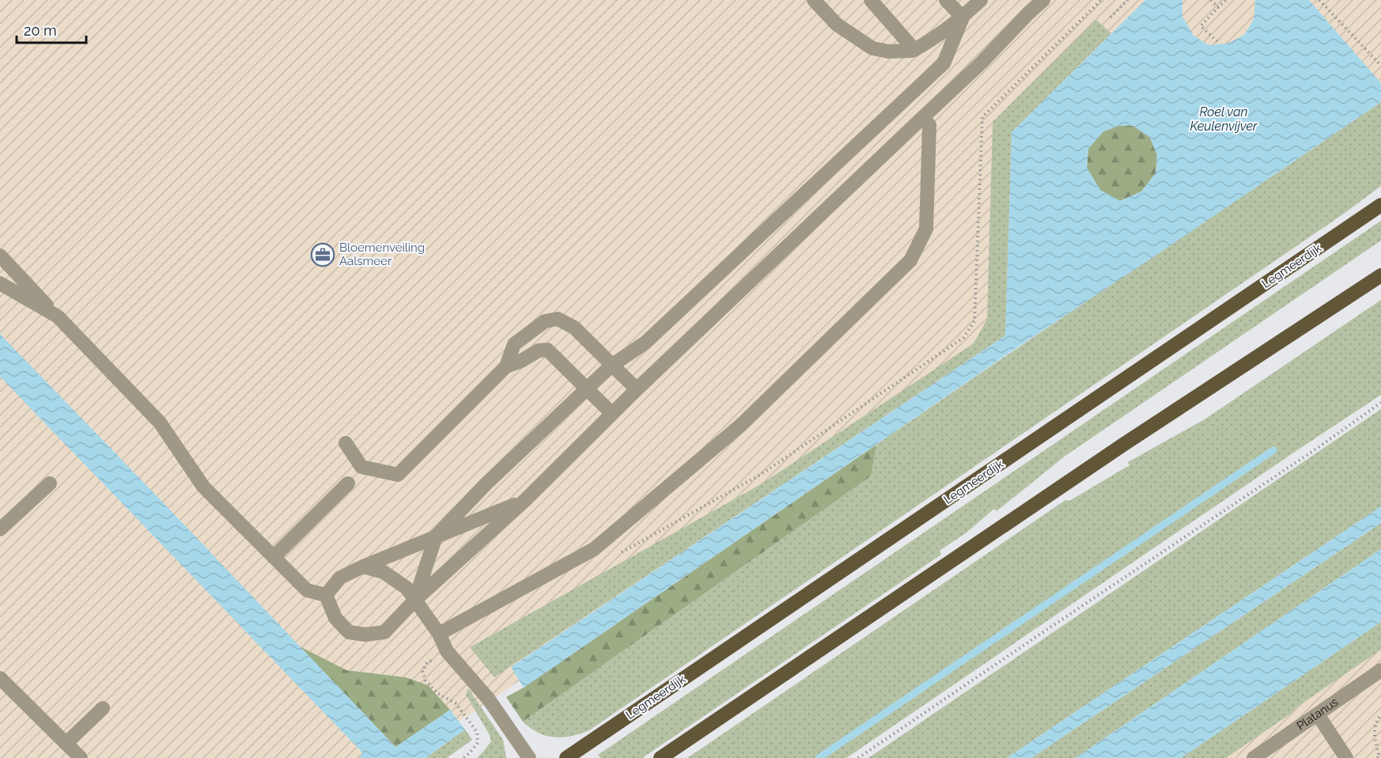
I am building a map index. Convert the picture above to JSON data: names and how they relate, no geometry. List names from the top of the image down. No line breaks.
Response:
{"streets":{"main road":["Legmeerdijk"],"street":["Platanus"]},"water":["Roel van Keulenvijver"],"places":{"office":["Bloemenveiling Aalsmeer"]},"scale_bar":"20 m"}
